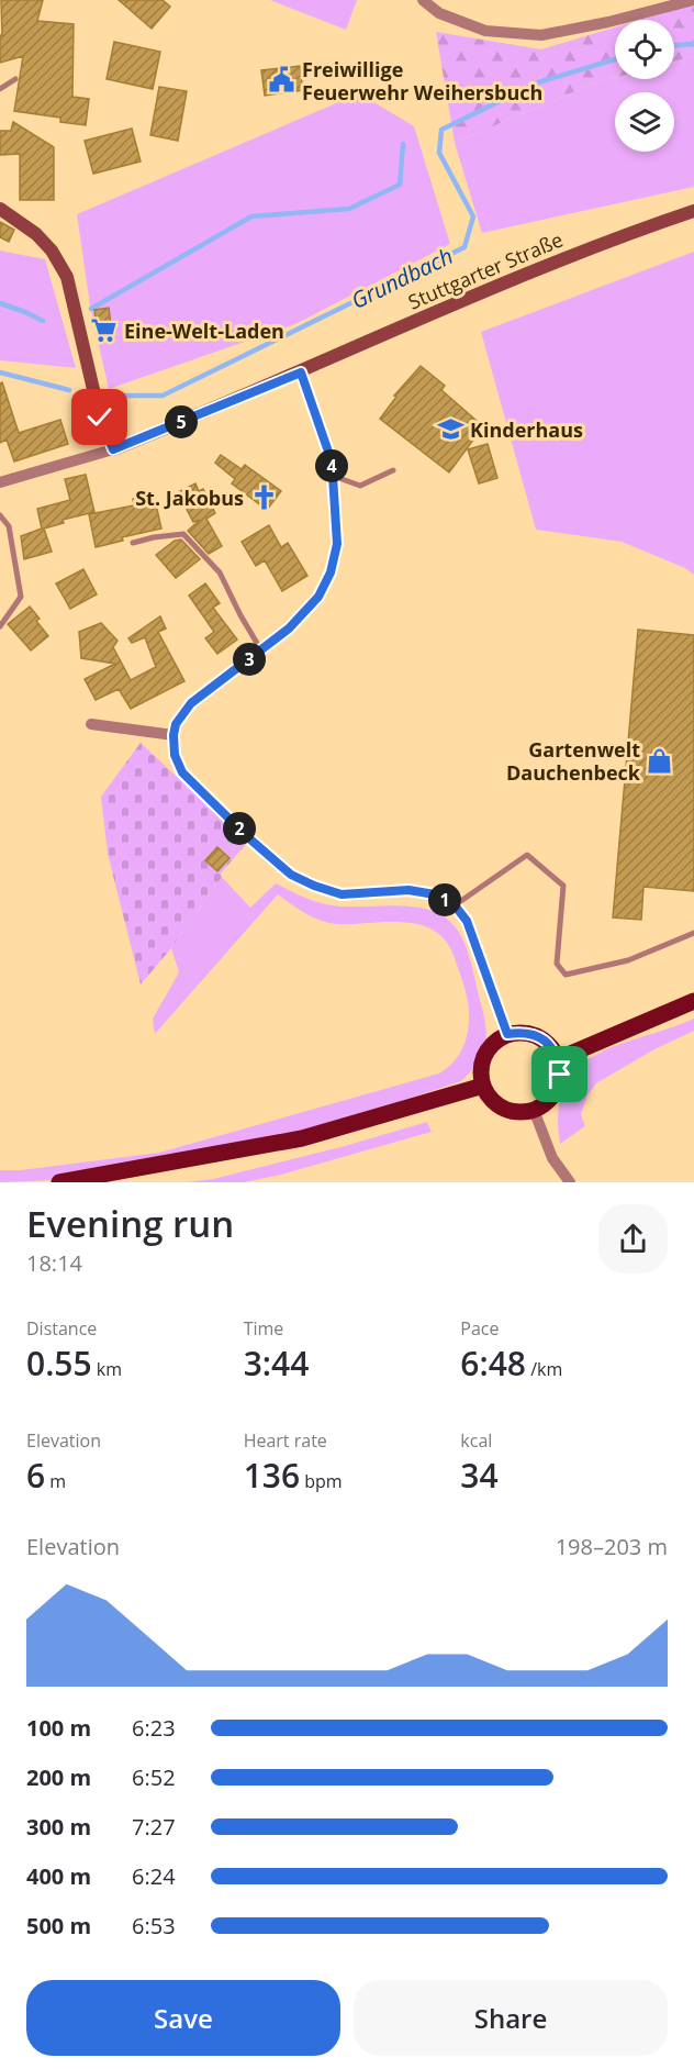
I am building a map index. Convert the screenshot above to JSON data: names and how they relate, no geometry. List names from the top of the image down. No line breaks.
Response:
{"streets":{"street":["Stuttgarter Straße"]},"water":["Grundbach"],"places":{"public building":["Freiwillige Feuerwehr Weihersbuch"],"supermarket":["Eine-Welt-Laden"],"school or university":["Kinderhaus"],"church":["St. Jakobus"],"shop":["Gartenwelt Dauchenbeck"]},"page":{"pins":["5","4","3","2","1"],"heading":["Evening run","18:14"],"stats":[["Distance","0.55 km"],["Time","3:44"],["Pace","6:48 /km"],["Elevation","6 m"],["Heart rate","136 bpm"],["kcal","34"]],"chart":["Elevation","198–203 m"],"list":[{"name":"100 m","note":"6:23"},{"name":"200 m","note":"6:52"},{"name":"300 m","note":"7:27"},{"name":"400 m","note":"6:24"},{"name":"500 m","note":"6:53"}],"buttons":["Save","Share"]}}
